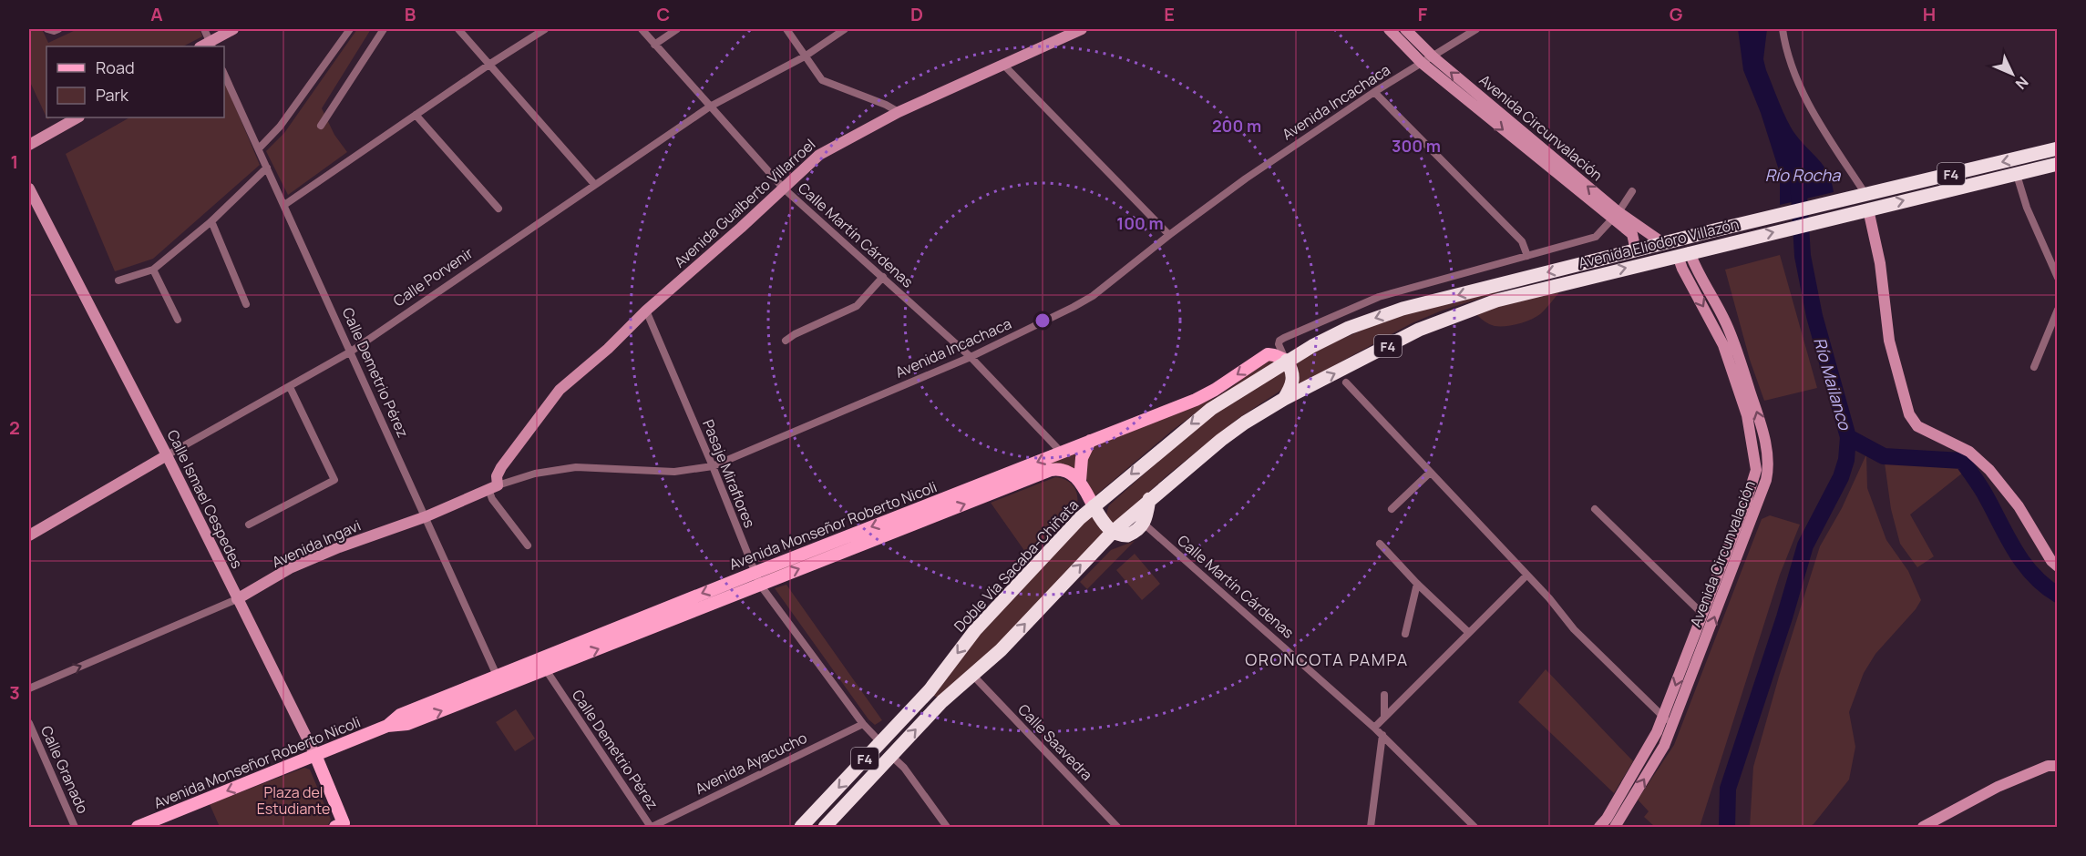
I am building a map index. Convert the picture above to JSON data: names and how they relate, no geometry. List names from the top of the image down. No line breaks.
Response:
{"streets":{"highway":["F4","Avenida Eliodoro Villazón","Doble Vía Sacaba-Chiñata"],"main road":["Avenida Circunvalación","Avenida Gualberto Villarroel","Calle Porvenir","Calle Ismael Cespedes","Avenida Monseñor Roberto Nicoli","Avenida Ingavi"],"street":["Avenida Incachaca","Calle Martín Cárdenas","Calle Demetrio Pérez","Pasaje Miraflores","Calle Saavedra","Avenida Ayacucho","Calle Granado"]},"crossings":[["Avenida Incachaca","Avenida Circunvalación"],["Avenida Incachaca","Avenida Gualberto Villarroel"],["Avenida Incachaca","Calle Martín Cárdenas"],["Avenida Incachaca","Pasaje Miraflores"],["Avenida Incachaca","Avenida Ingavi"],["Avenida Circunvalación","Avenida Eliodoro Villazón"],["F4","Avenida Eliodoro Villazón"],["F4","Calle Saavedra"],["Avenida Gualberto Villarroel","Calle Martín Cárdenas"],["Avenida Gualberto Villarroel","Pasaje Miraflores"],["Avenida Gualberto Villarroel","Avenida Ingavi"],["Calle Martín Cárdenas","Calle Porvenir"],["Calle Martín Cárdenas","Avenida Monseñor Roberto Nicoli"],["Avenida Eliodoro Villazón","Avenida Monseñor Roberto Nicoli"],["Avenida Eliodoro Villazón","Doble Vía Sacaba-Chiñata"],["Calle Porvenir","Calle Demetrio Pérez"],["Calle Porvenir","Calle Ismael Cespedes"],["Calle Demetrio Pérez","Avenida Monseñor Roberto Nicoli"],["Calle Demetrio Pérez","Avenida Ingavi"],["Calle Demetrio Pérez","Avenida Ayacucho"],["Pasaje Miraflores","Avenida Monseñor Roberto Nicoli"],["Pasaje Miraflores","Doble Vía Sacaba-Chiñata"],["Pasaje Miraflores","Avenida Ayacucho"],["Calle Ismael Cespedes","Avenida Monseñor Roberto Nicoli"],["Calle Ismael Cespedes","Avenida Ingavi"],["Avenida Monseñor Roberto Nicoli","Doble Vía Sacaba-Chiñata"]],"one_way":["Avenida Ingavi"],"districts":["ORONCOTA PAMPA"],"water":["Río Rocha","Río Mailanco"],"parks":["Plaza del Estudiante"],"legend":["Road","Park"],"north":"bottom right","grid":{"columns":["A","B","C","D","E","F","G","H"],"rows":["1","2","3"]},"rings":["200 m","300 m","100 m"]}
